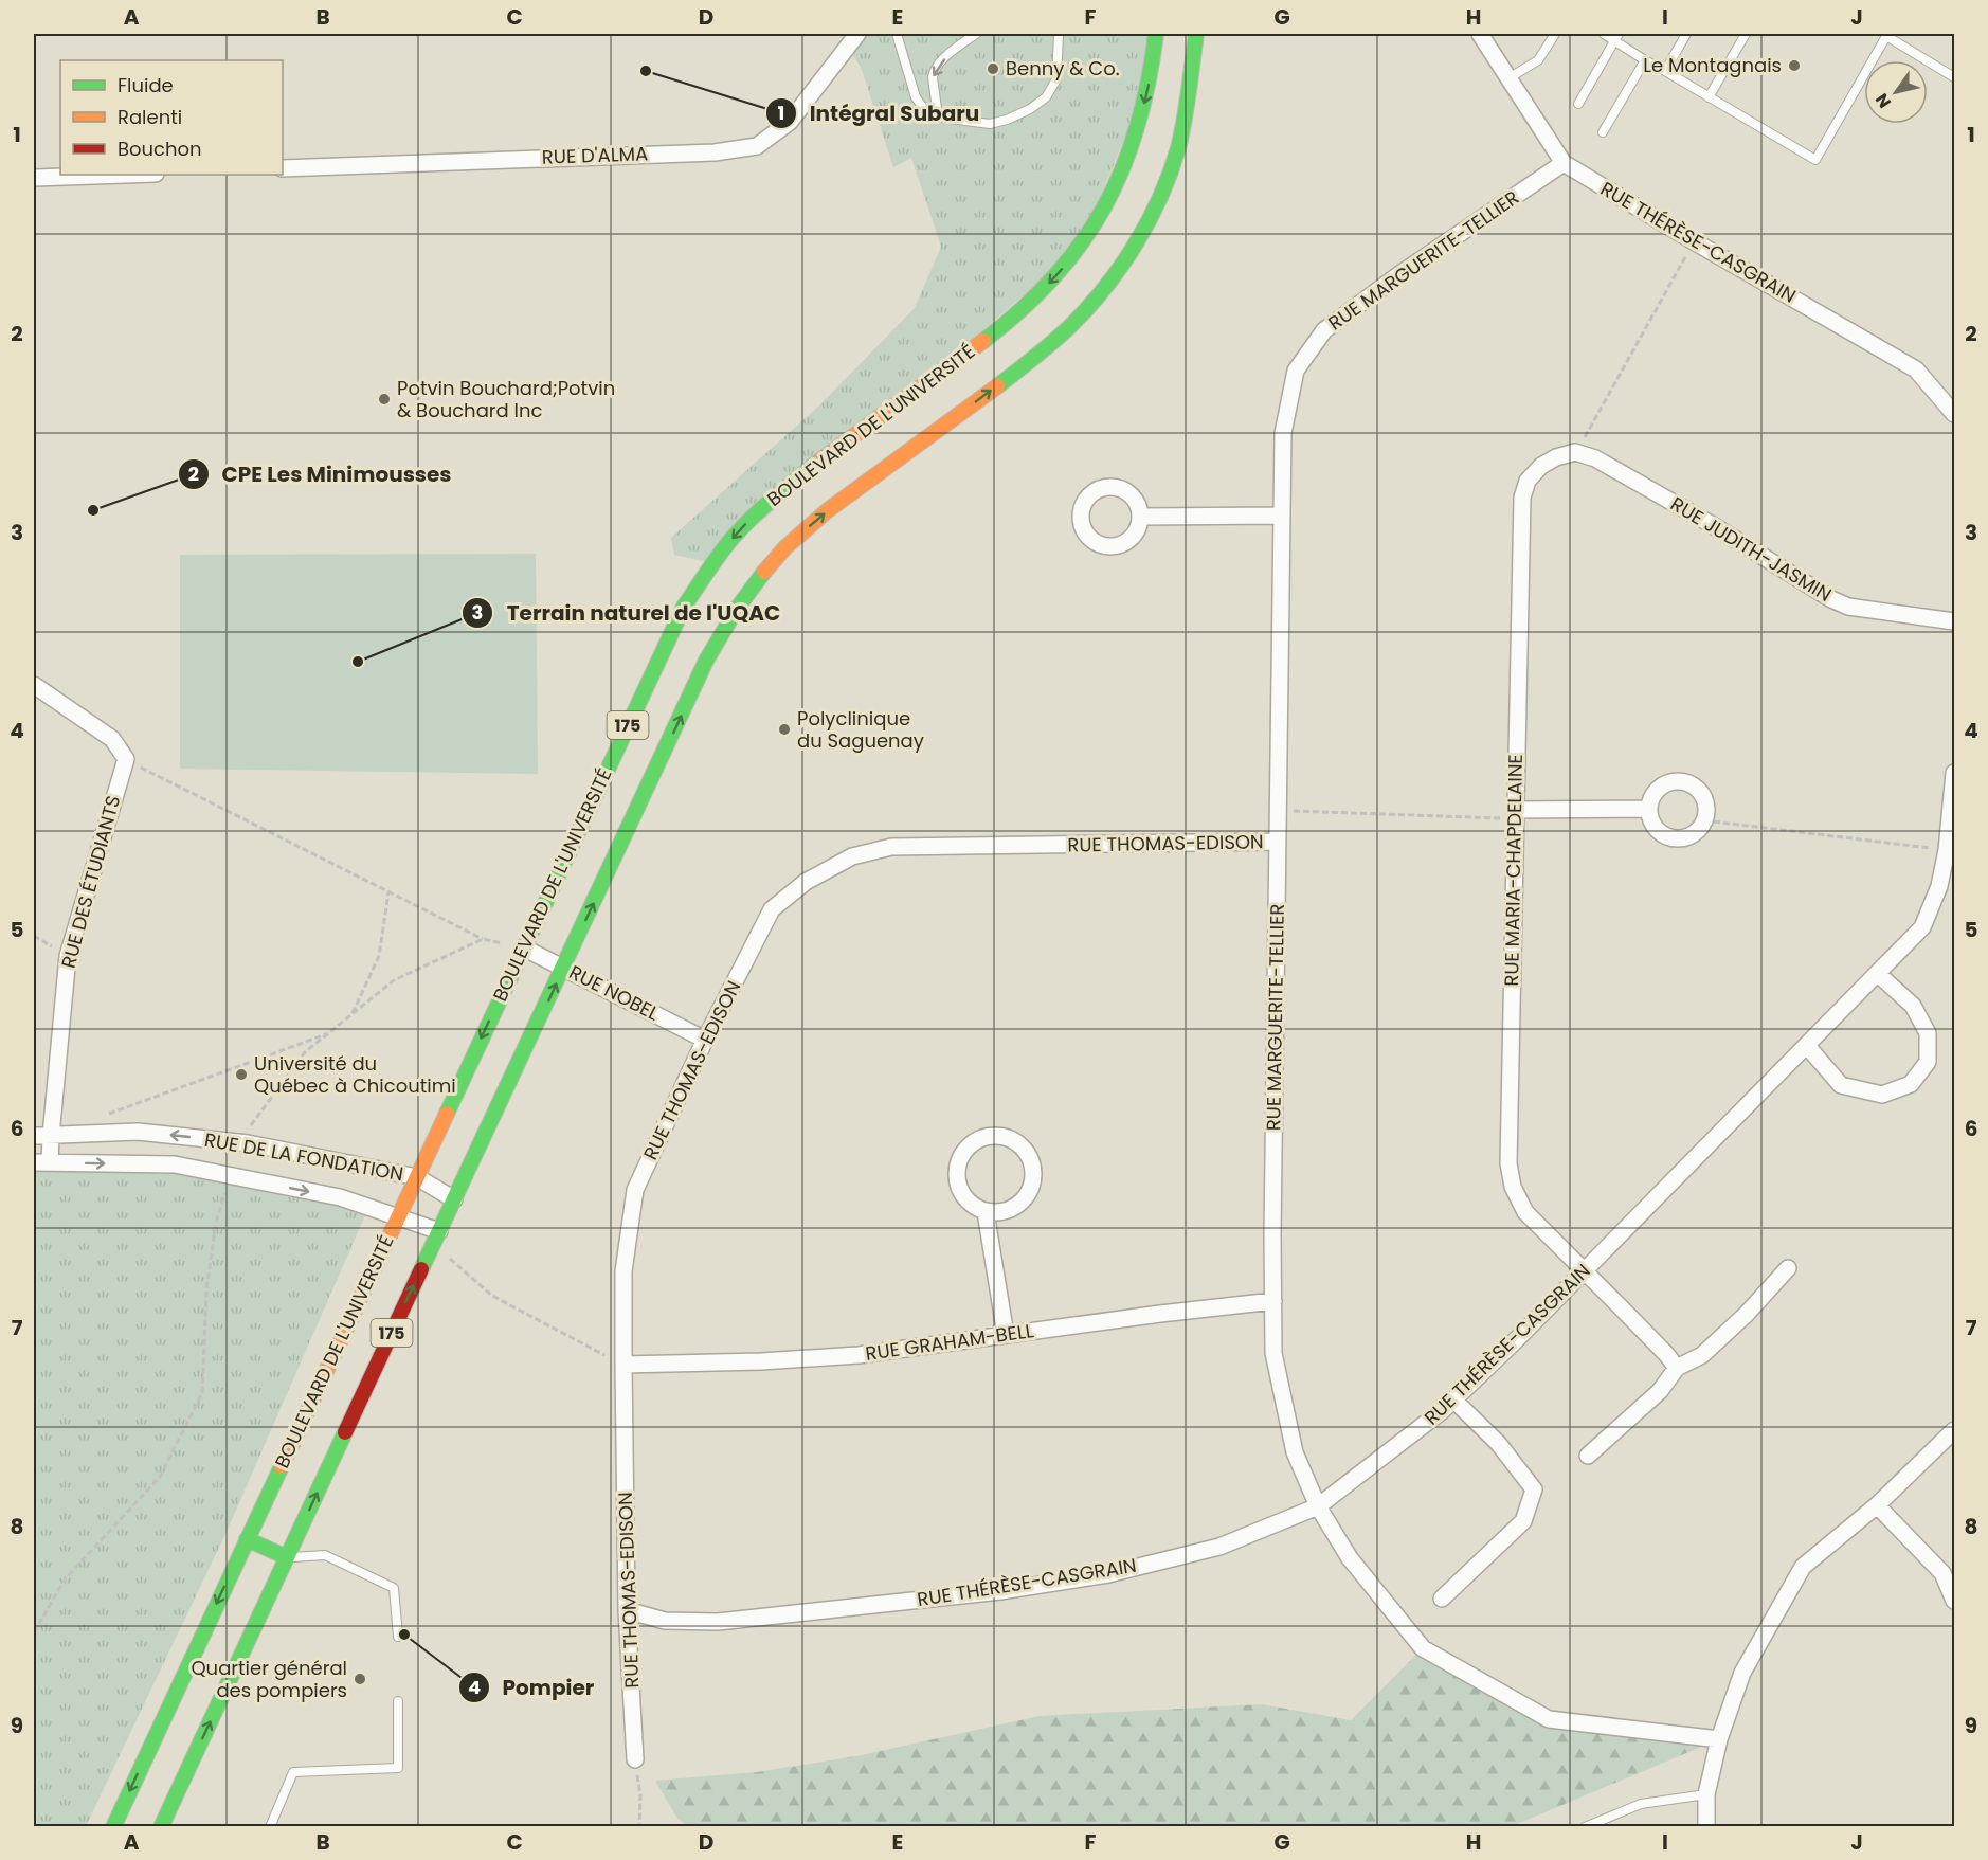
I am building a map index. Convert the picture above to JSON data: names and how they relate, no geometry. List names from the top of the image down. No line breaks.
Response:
{"streets":{"main road":["BOULEVARD DE L'UNIVERSITÉ","175"],"street":["RUE D'ALMA","RUE THÉRÈSE-CASGRAIN","RUE MARGUERITE-TELLIER","RUE JUDITH-JASMIN","RUE THOMAS-EDISON","RUE MARIA-CHAPDELAINE","RUE DES ÉTUDIANTS","RUE NOBEL","RUE DE LA FONDATION","RUE GRAHAM-BELL"]},"crossings":[["RUE THÉRÈSE-CASGRAIN","RUE MARGUERITE-TELLIER"],["RUE THÉRÈSE-CASGRAIN","RUE THOMAS-EDISON"],["RUE THÉRÈSE-CASGRAIN","RUE MARIA-CHAPDELAINE"],["RUE MARGUERITE-TELLIER","RUE THOMAS-EDISON"],["RUE MARGUERITE-TELLIER","RUE GRAHAM-BELL"],["BOULEVARD DE L'UNIVERSITÉ","RUE NOBEL"],["BOULEVARD DE L'UNIVERSITÉ","RUE DE LA FONDATION"],["RUE JUDITH-JASMIN","RUE MARIA-CHAPDELAINE"],["175","RUE NOBEL"],["175","RUE DE LA FONDATION"],["RUE THOMAS-EDISON","RUE NOBEL"],["RUE THOMAS-EDISON","RUE GRAHAM-BELL"],["RUE DES ÉTUDIANTS","RUE DE LA FONDATION"]],"places":["Le Montagnais","Benny & Co.","Intégral Subaru","Potvin Bouchard;Potvin & Bouchard Inc","CPE Les Minimousses","Terrain naturel de l'UQAC","Polyclinique du Saguenay","Université du Québec à Chicoutimi","Pompier","Quartier général des pompiers"],"legend":["Fluide","Ralenti","Bouchon"],"north":"bottom left","grid":{"columns":["A","B","C","D","E","F","G","H","I","J"],"rows":["1","2","3","4","5","6","7","8","9"]}}
